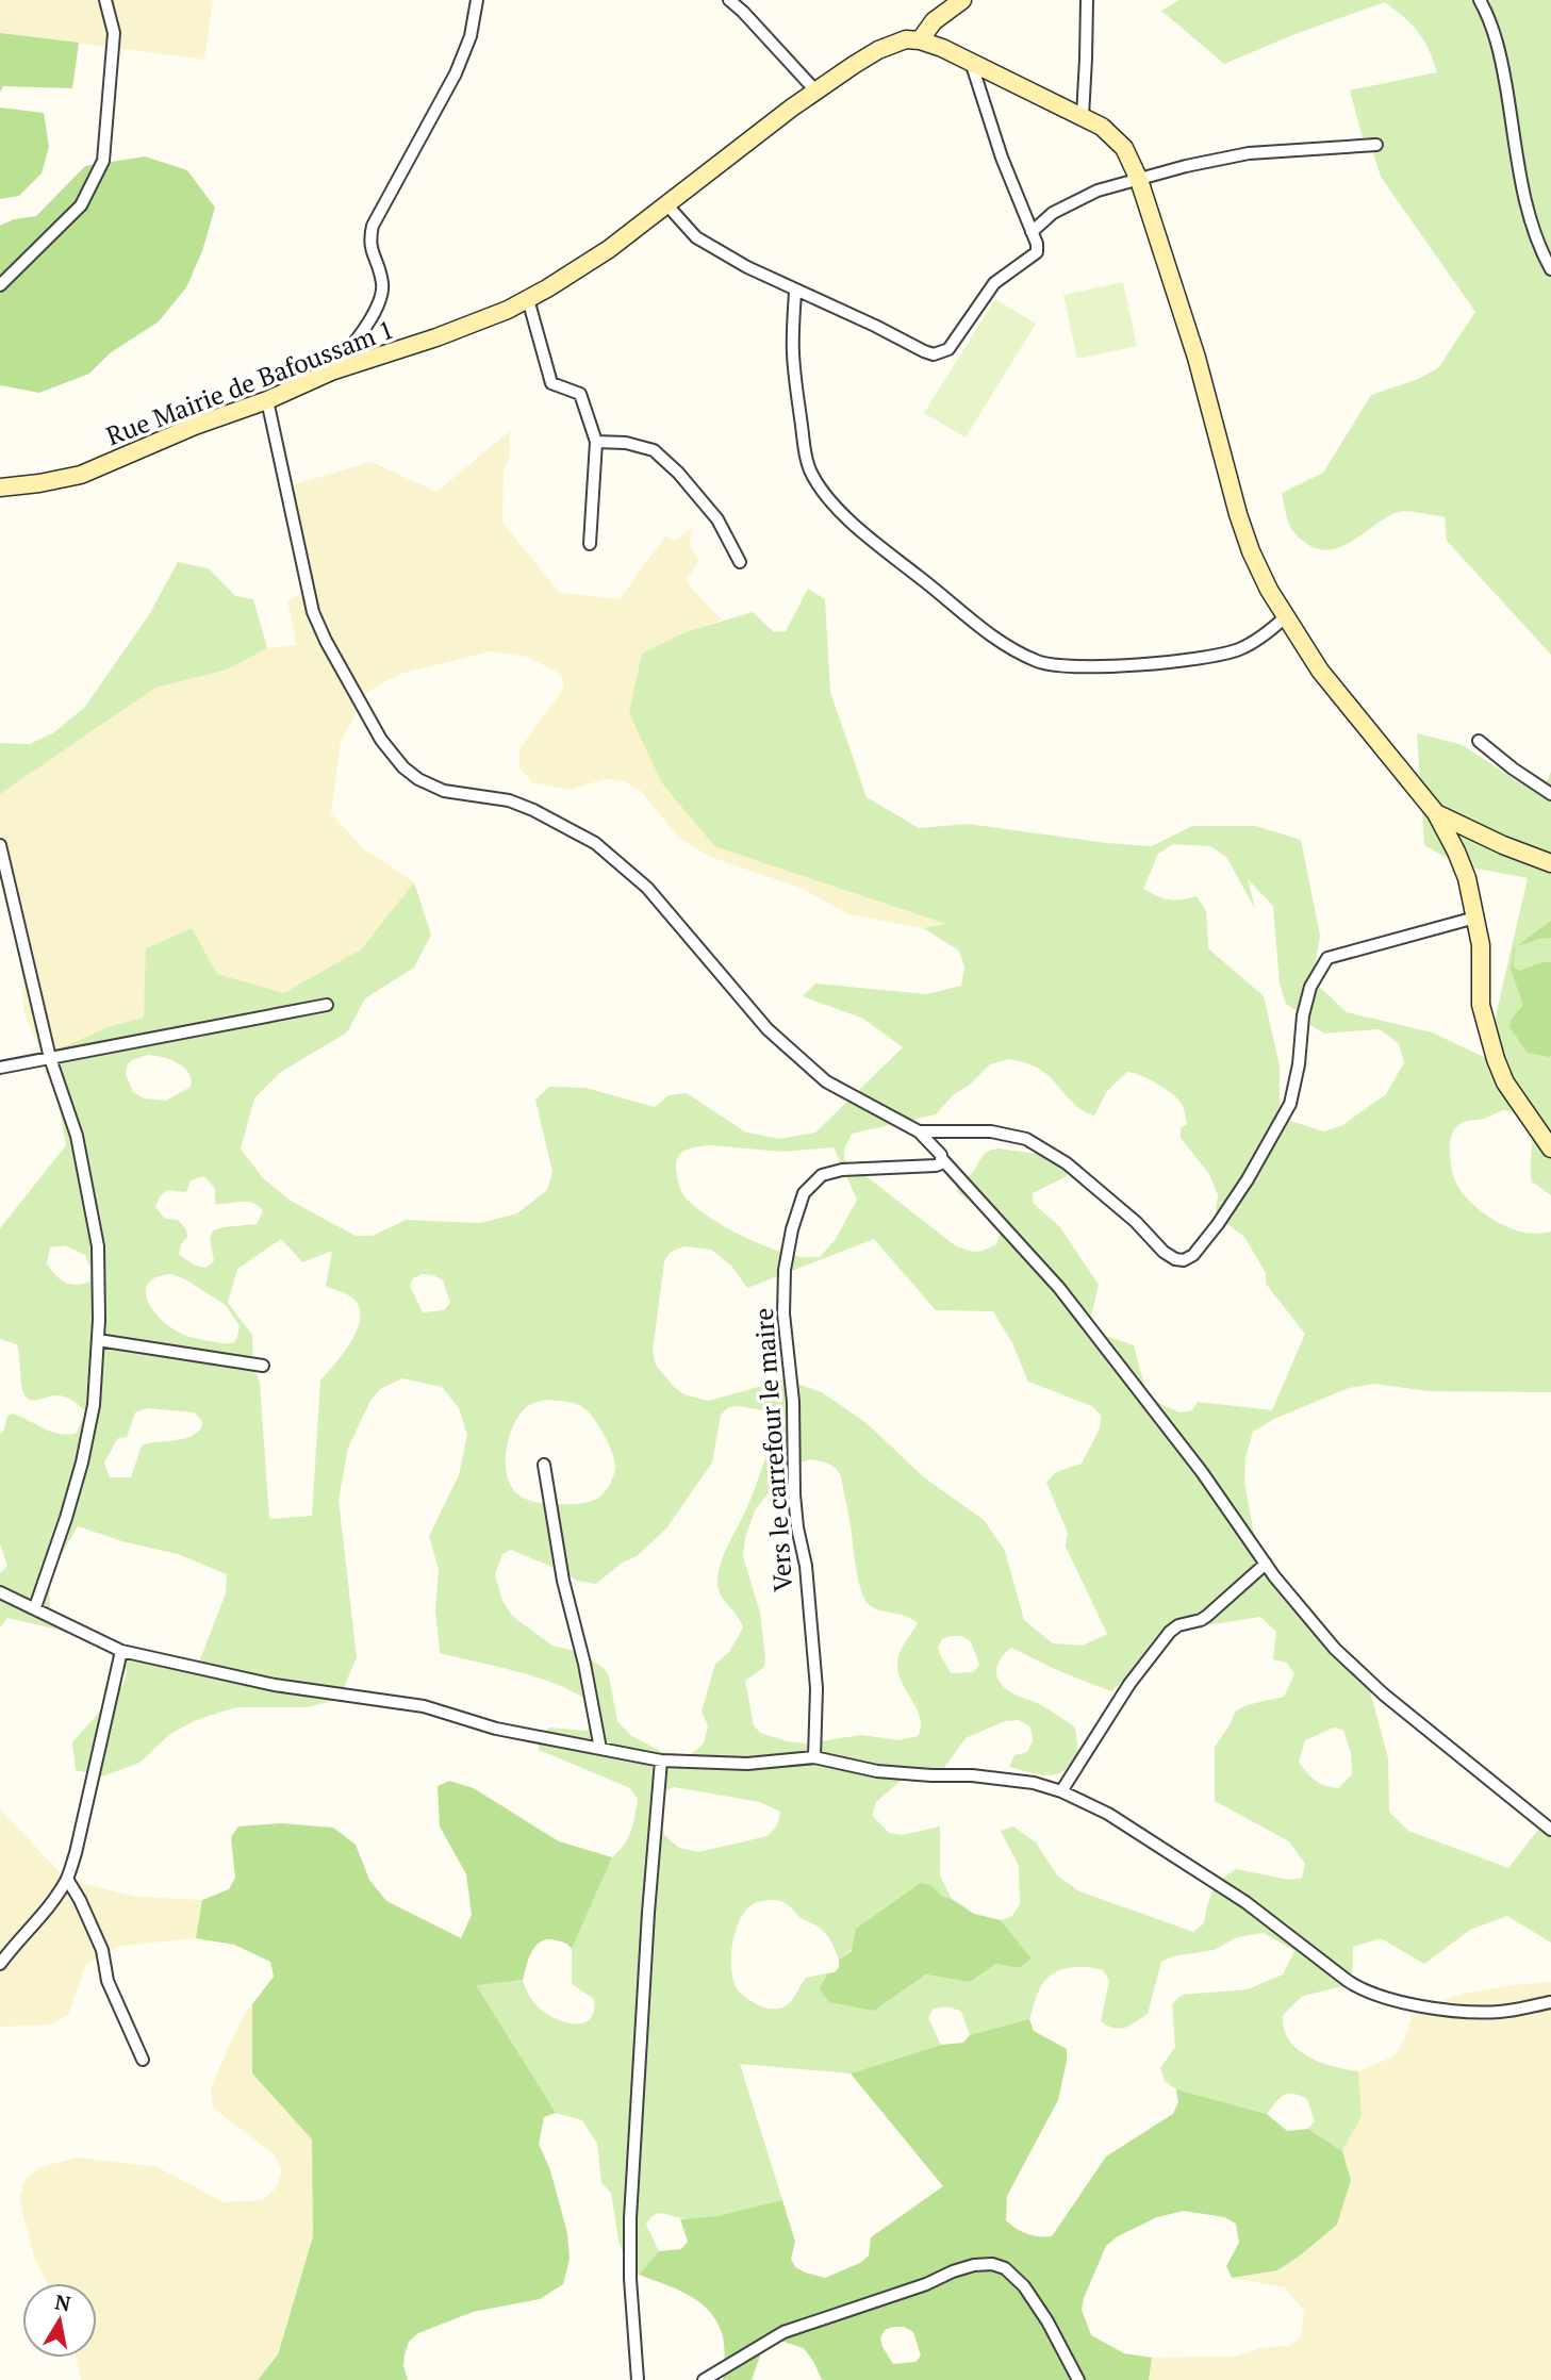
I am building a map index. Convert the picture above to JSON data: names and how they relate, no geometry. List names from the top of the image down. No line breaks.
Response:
{"streets":{"street":["Rue Mairie de Bafoussam 1","Vers le carrefour le maire"]},"north":"top"}
